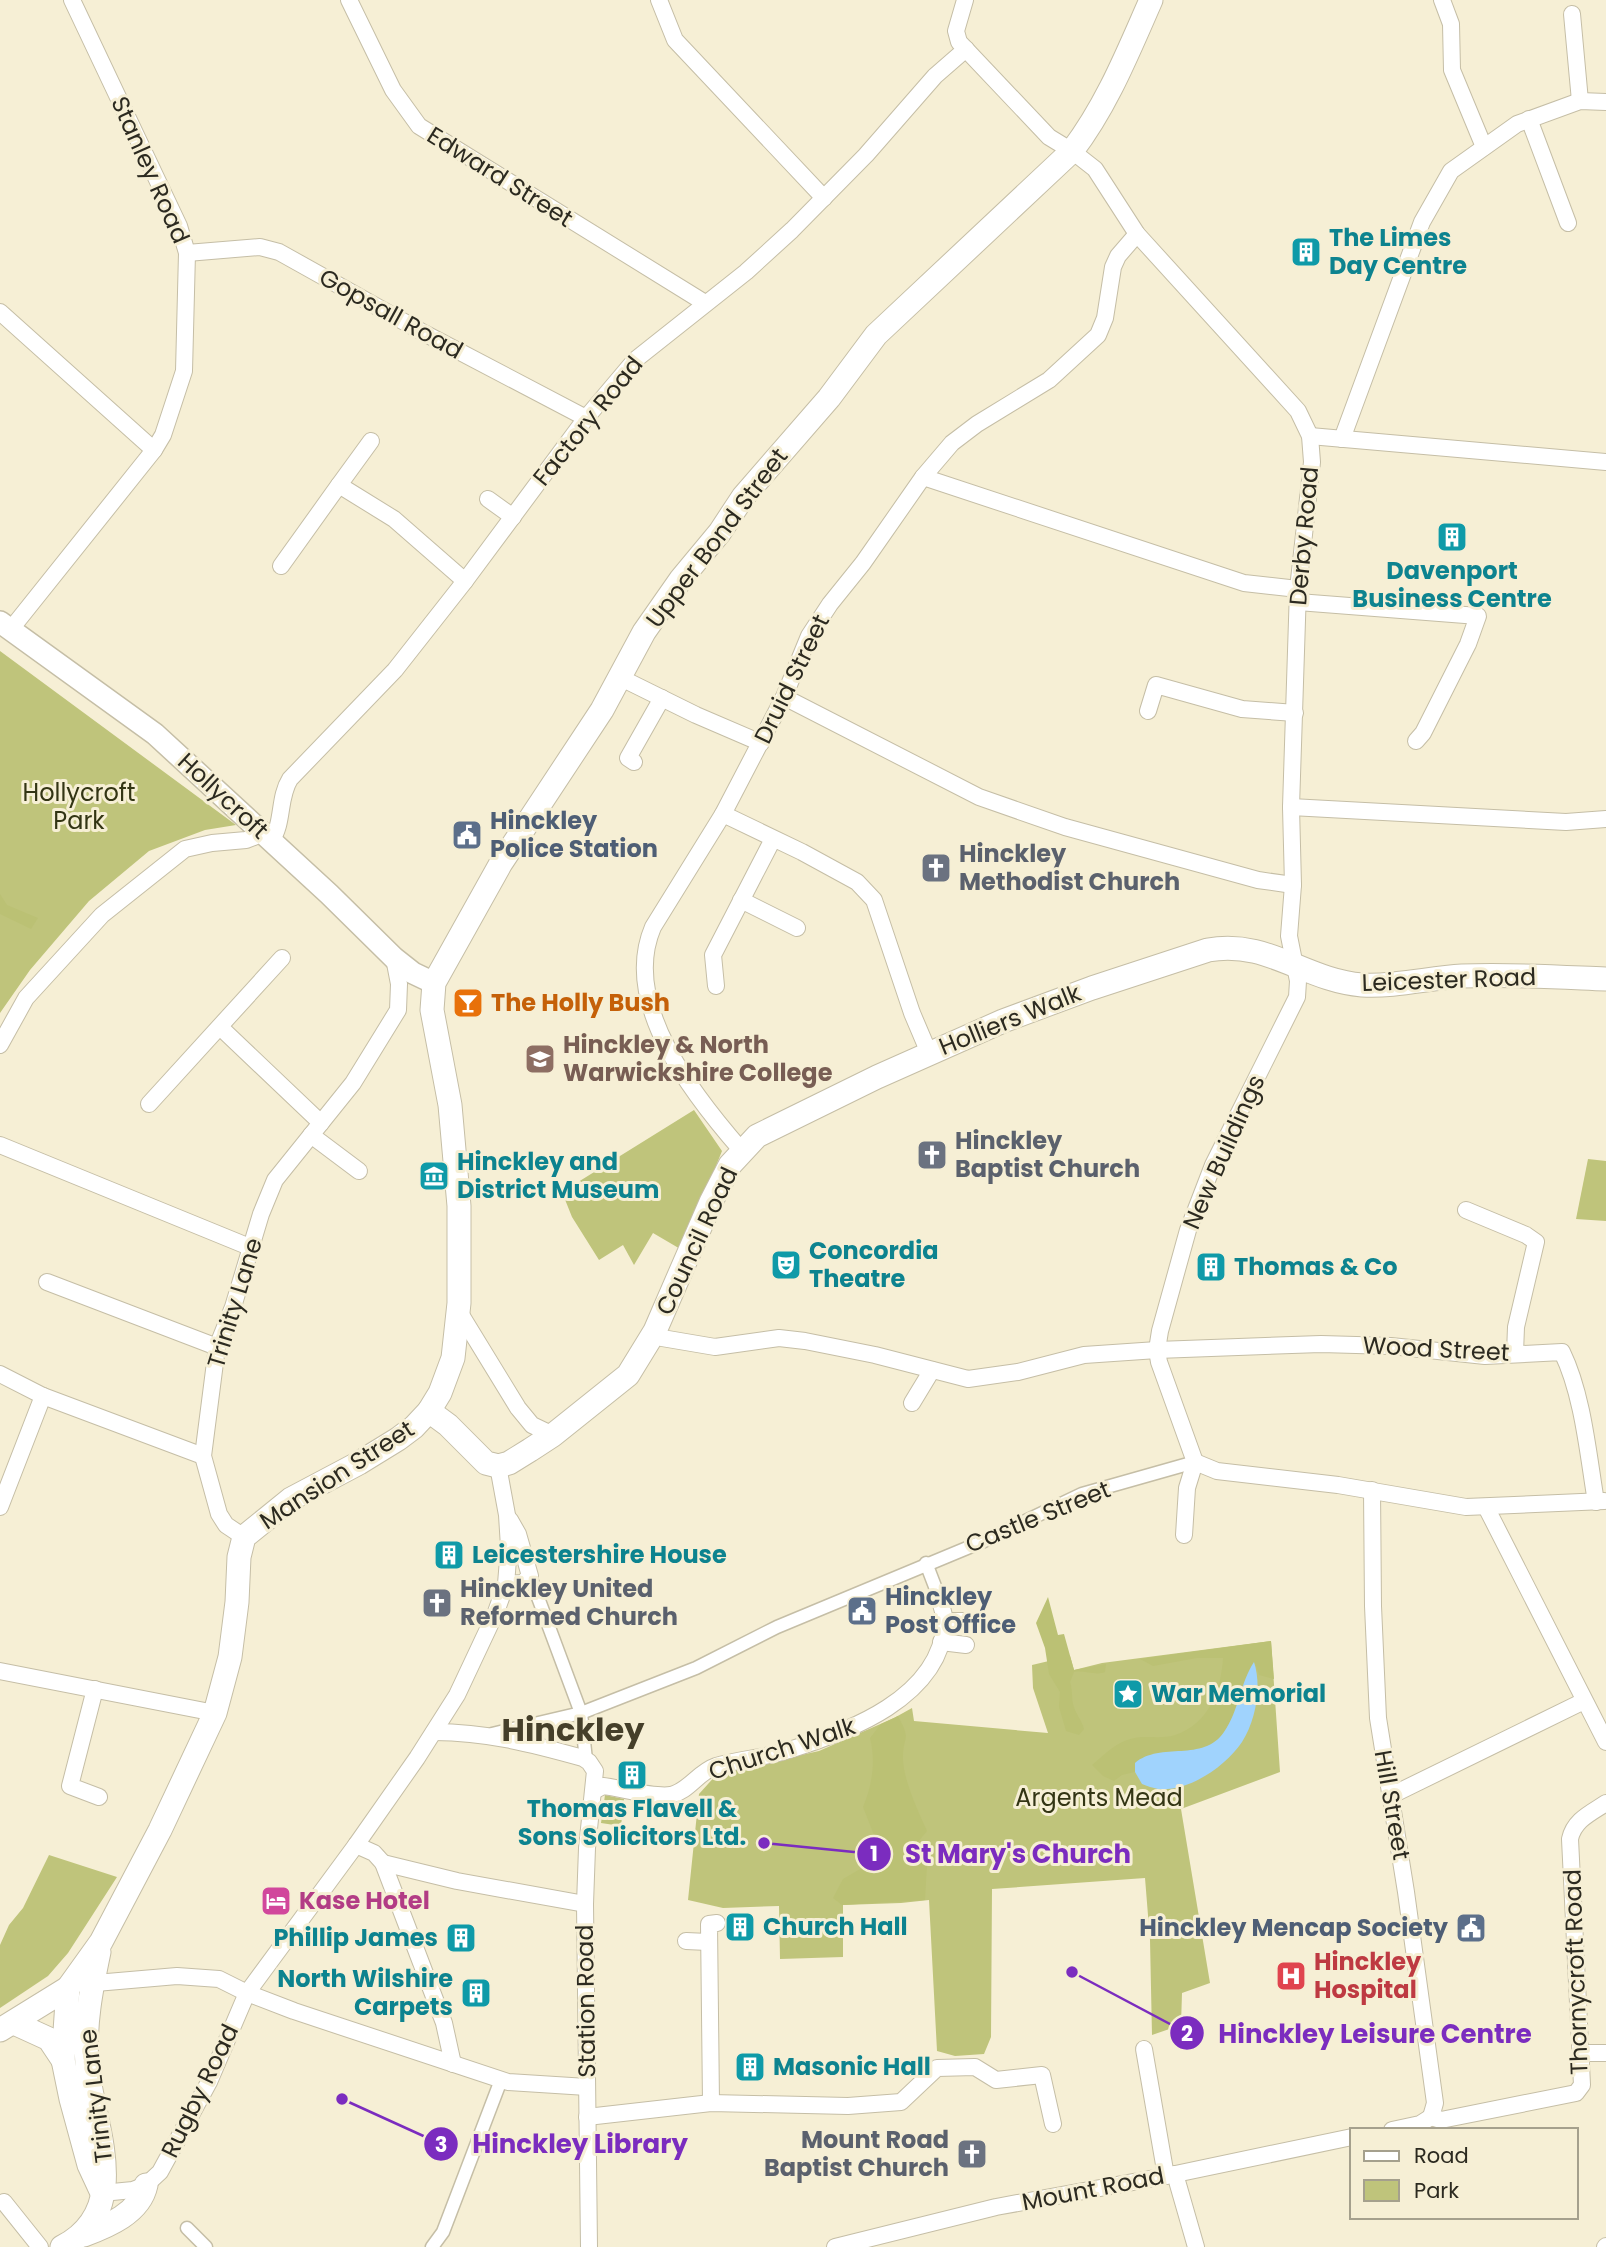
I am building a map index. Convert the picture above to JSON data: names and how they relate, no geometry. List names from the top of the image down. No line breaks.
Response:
{"streets":{"main road":["Upper Bond Street","Leicester Road","Holliers Walk","Council Road","Trinity Lane","Mansion Street","Rugby Road"],"street":["Stanley Road","Edward Street","Gopsall Road","Factory Road","Derby Road","Druid Street","Hollycroft","New Buildings","Wood Street","Castle Street","Church Walk","Hill Street","Thornycroft Road","Station Road","Mount Road"]},"crossings":[["Stanley Road","Gopsall Road"],["Stanley Road","Hollycroft"],["Edward Street","Factory Road"],["Gopsall Road","Factory Road"],["Factory Road","Derby Road"],["Factory Road","Hollycroft"],["Derby Road","Upper Bond Street"],["Derby Road","Druid Street"],["Derby Road","Leicester Road"],["Derby Road","Holliers Walk"],["Derby Road","New Buildings"],["Upper Bond Street","Hollycroft"],["Druid Street","Holliers Walk"],["Druid Street","Council Road"],["Hollycroft","Trinity Lane"],["Leicester Road","Holliers Walk"],["Leicester Road","New Buildings"],["Holliers Walk","New Buildings"],["Holliers Walk","Council Road"],["New Buildings","Wood Street"],["New Buildings","Castle Street"],["Council Road","Wood Street"],["Trinity Lane","Mansion Street"],["Trinity Lane","Rugby Road"],["Church Walk","Station Road"],["Hill Street","Thornycroft Road"]],"districts":["Hinckley"],"parks":["Hollycroft Park","Argents Mead"],"places":{"building":["The Limes Day Centre","Davenport Business Centre","Thomas & Co","Leicestershire House","Thomas Flavell & Sons Solicitors Ltd.","Church Hall","Phillip James","North Wilshire Carpets","Masonic Hall"],"public building":["Hinckley Police Station","Hinckley Post Office","Hinckley Mencap Society"],"church":["Hinckley Methodist Church","Hinckley Baptist Church","Hinckley United Reformed Church","Mount Road Baptist Church"],"bar":["The Holly Bush"],"school or university":["Hinckley & North Warwickshire College"],"museum":["Hinckley and District Museum"],"theatre":["Concordia Theatre"],"place":["War Memorial"],"other":["St Mary's Church","Hinckley Leisure Centre","Hinckley Library"],"hotel":["Kase Hotel"],"hospital":["Hinckley Hospital"]},"legend":["Road","Park"]}
